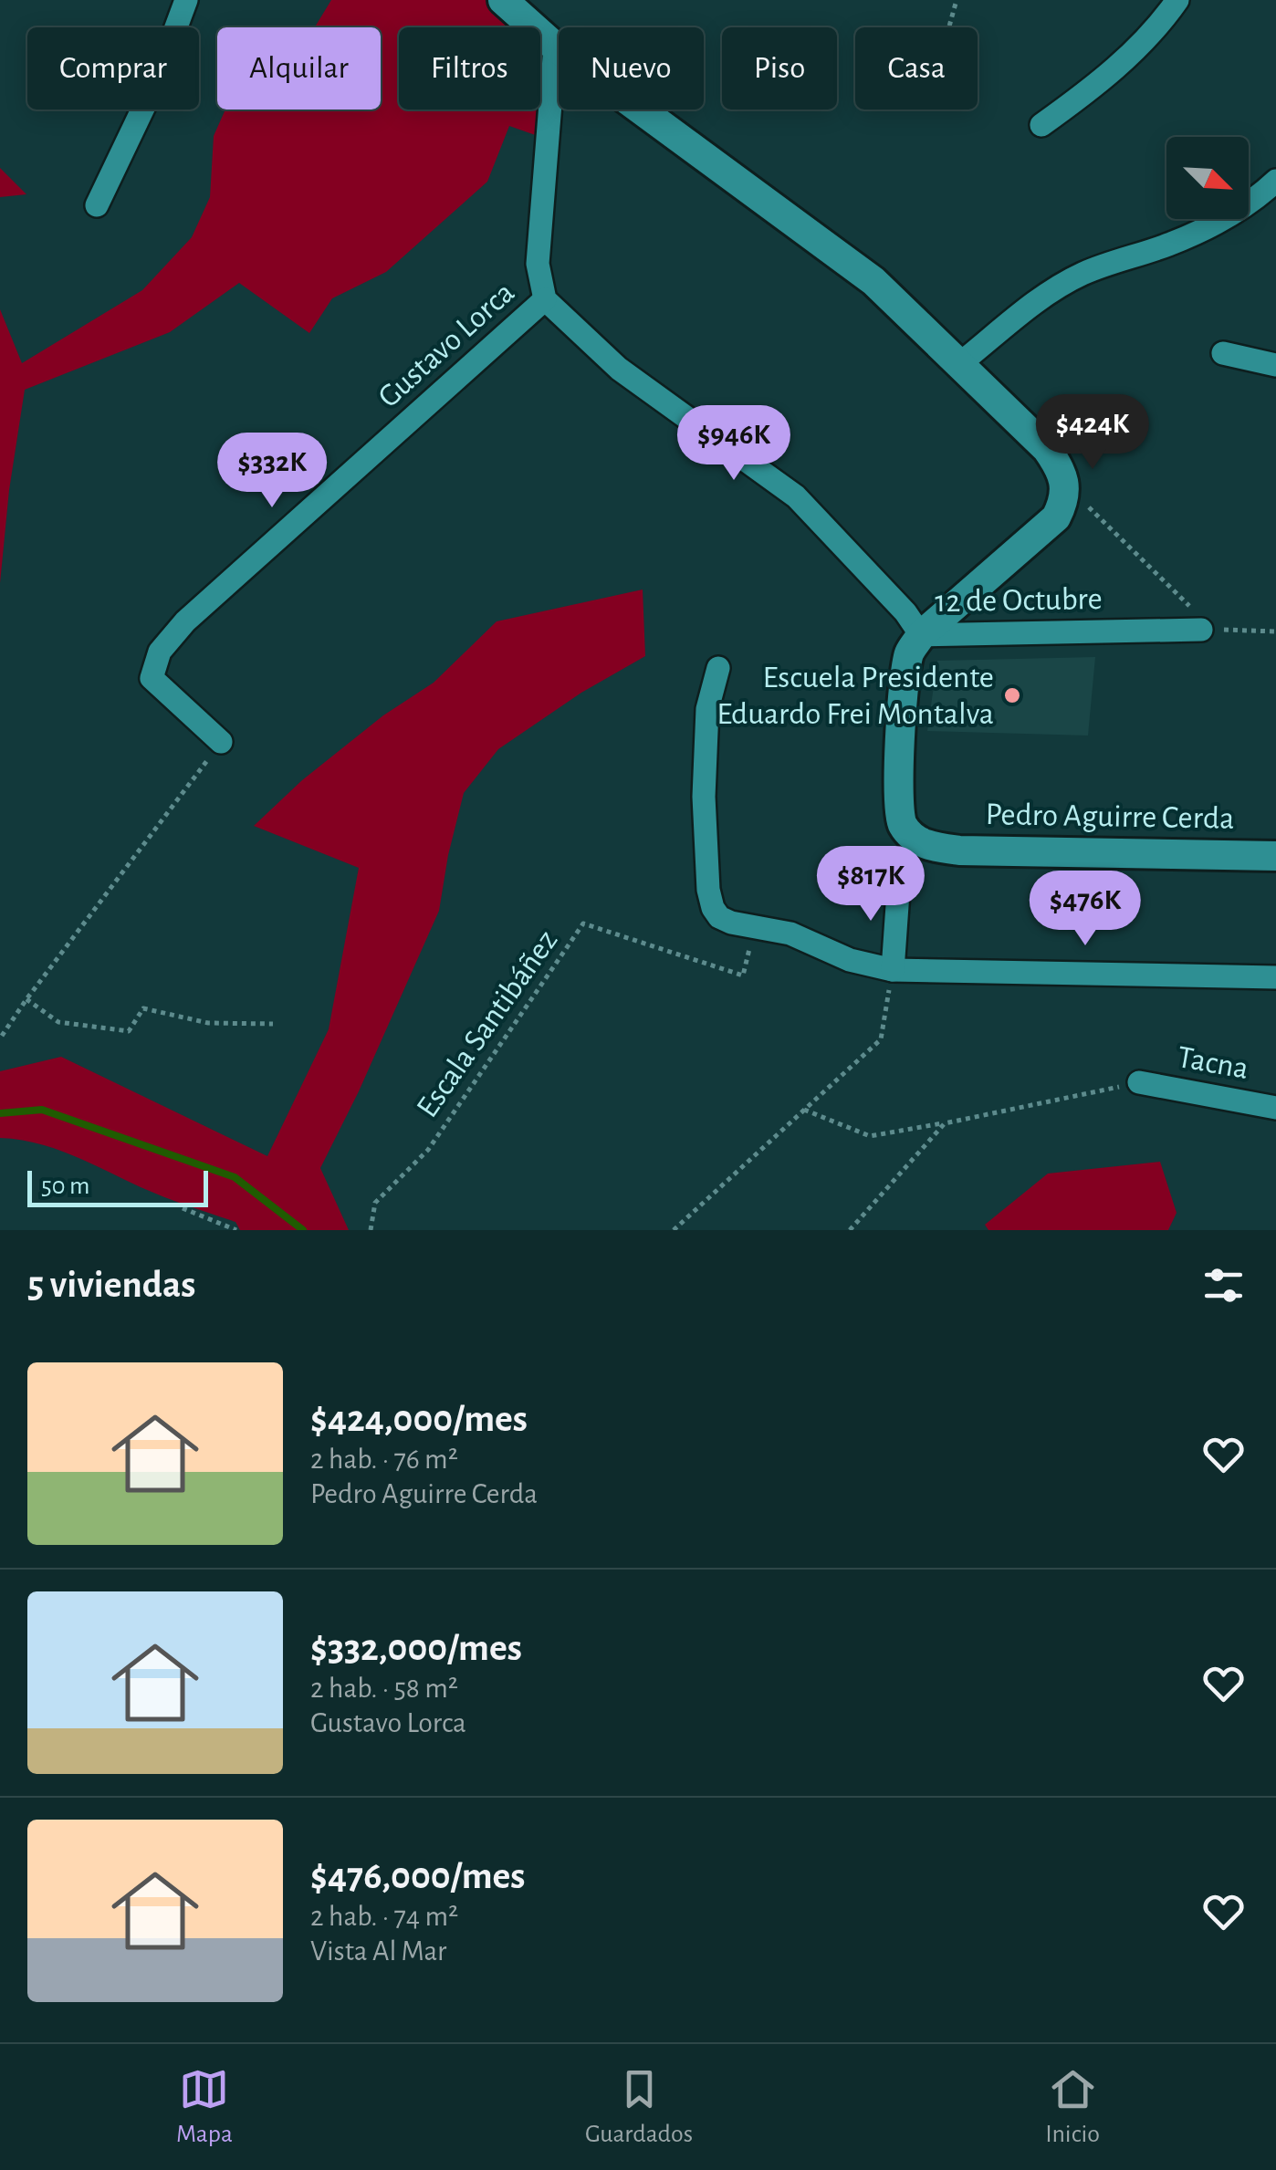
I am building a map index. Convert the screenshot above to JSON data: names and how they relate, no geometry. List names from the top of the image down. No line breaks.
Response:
{"streets":{"street":["Gustavo Lorca","12 de Octubre","Pedro Aguirre Cerda","Tacna"],"path":["Escala Santibáñez"]},"crossings":[["Gustavo Lorca","12 de Octubre"],["12 de Octubre","Pedro Aguirre Cerda"]],"places":["Escuela Presidente Eduardo Frei Montalva"],"scale_bar":"50 m","north":"bottom right","page":{"chip":["Comprar","Alquilar","Filtros","Nuevo","Piso","Casa"],"price":["$424K","$946K","$332K","$817K","$476K"],"scale":"50 m","heading":"5 viviendas","list":[{"name":"$424,000/mes","note":"2 hab. · 76 m² · Pedro Aguirre Cerda"},{"name":"$332,000/mes","note":"2 hab. · 58 m² · Gustavo Lorca"},{"name":"$476,000/mes","note":"2 hab. · 74 m² · Vista Al Mar"}],"tabs":["Mapa","Guardados","Inicio"]}}
